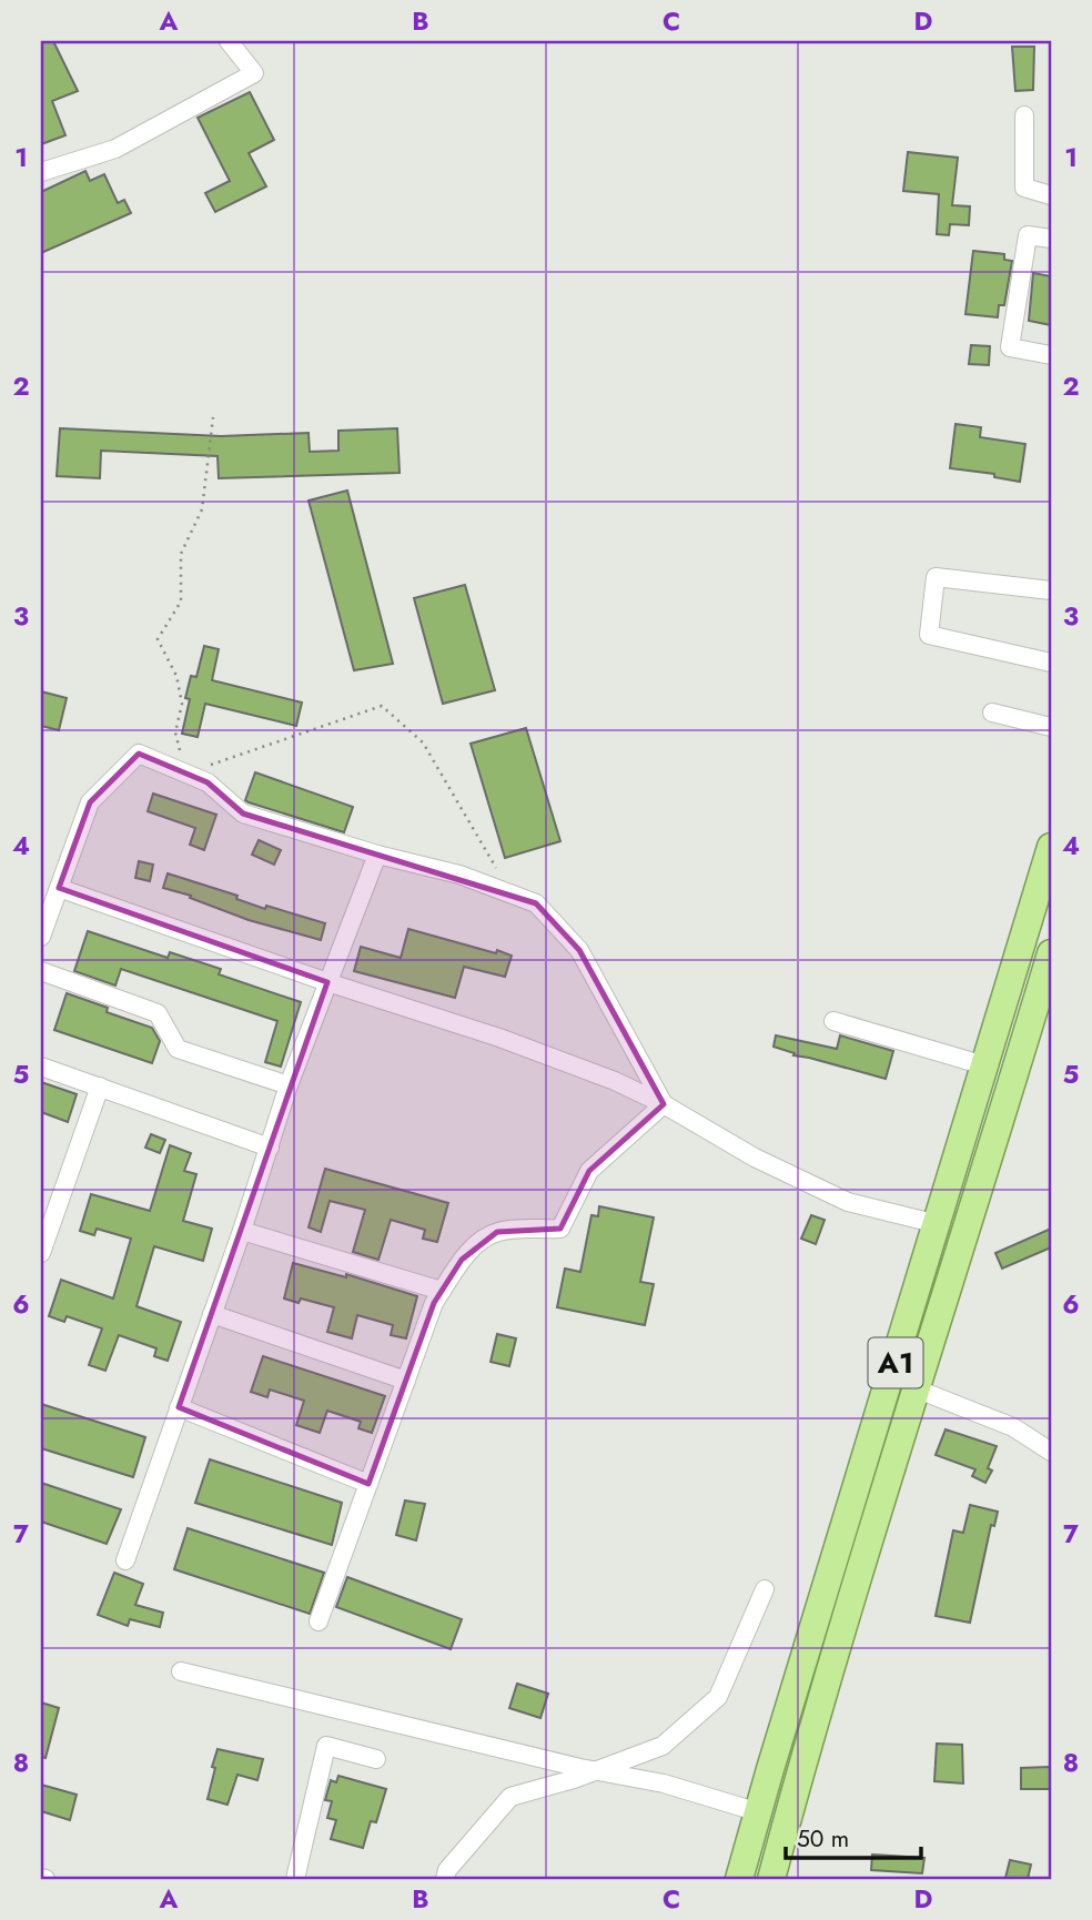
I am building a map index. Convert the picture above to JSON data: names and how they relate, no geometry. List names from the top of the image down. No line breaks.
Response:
{"streets":{"highway":["A1"]},"scale_bar":"50 m","grid":{"columns":["A","B","C","D"],"rows":["1","2","3","4","5","6","7","8"]}}
